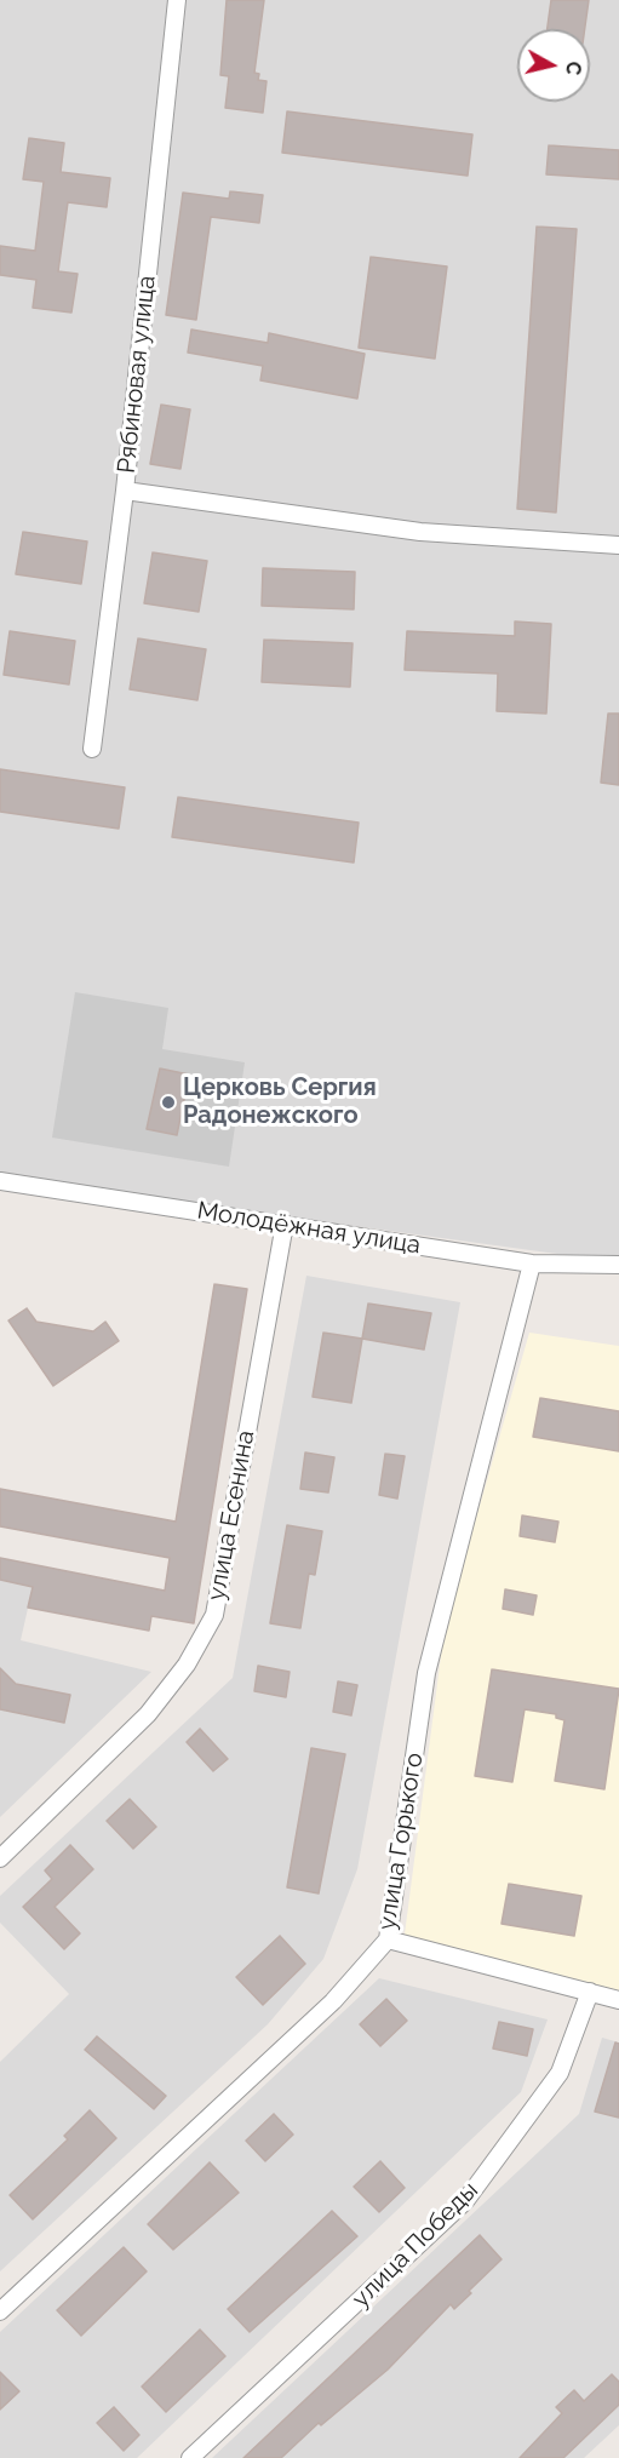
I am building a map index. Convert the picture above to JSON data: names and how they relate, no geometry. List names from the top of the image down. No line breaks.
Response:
{"streets":{"street":["Рябиновая улица","Молодёжная улица","улица Есенина","улица Горького","улица Победы"]},"crossings":[["Молодёжная улица","улица Есенина"],["Молодёжная улица","улица Горького"]],"places":["Церковь Сергия Радонежского"],"north":"right"}
